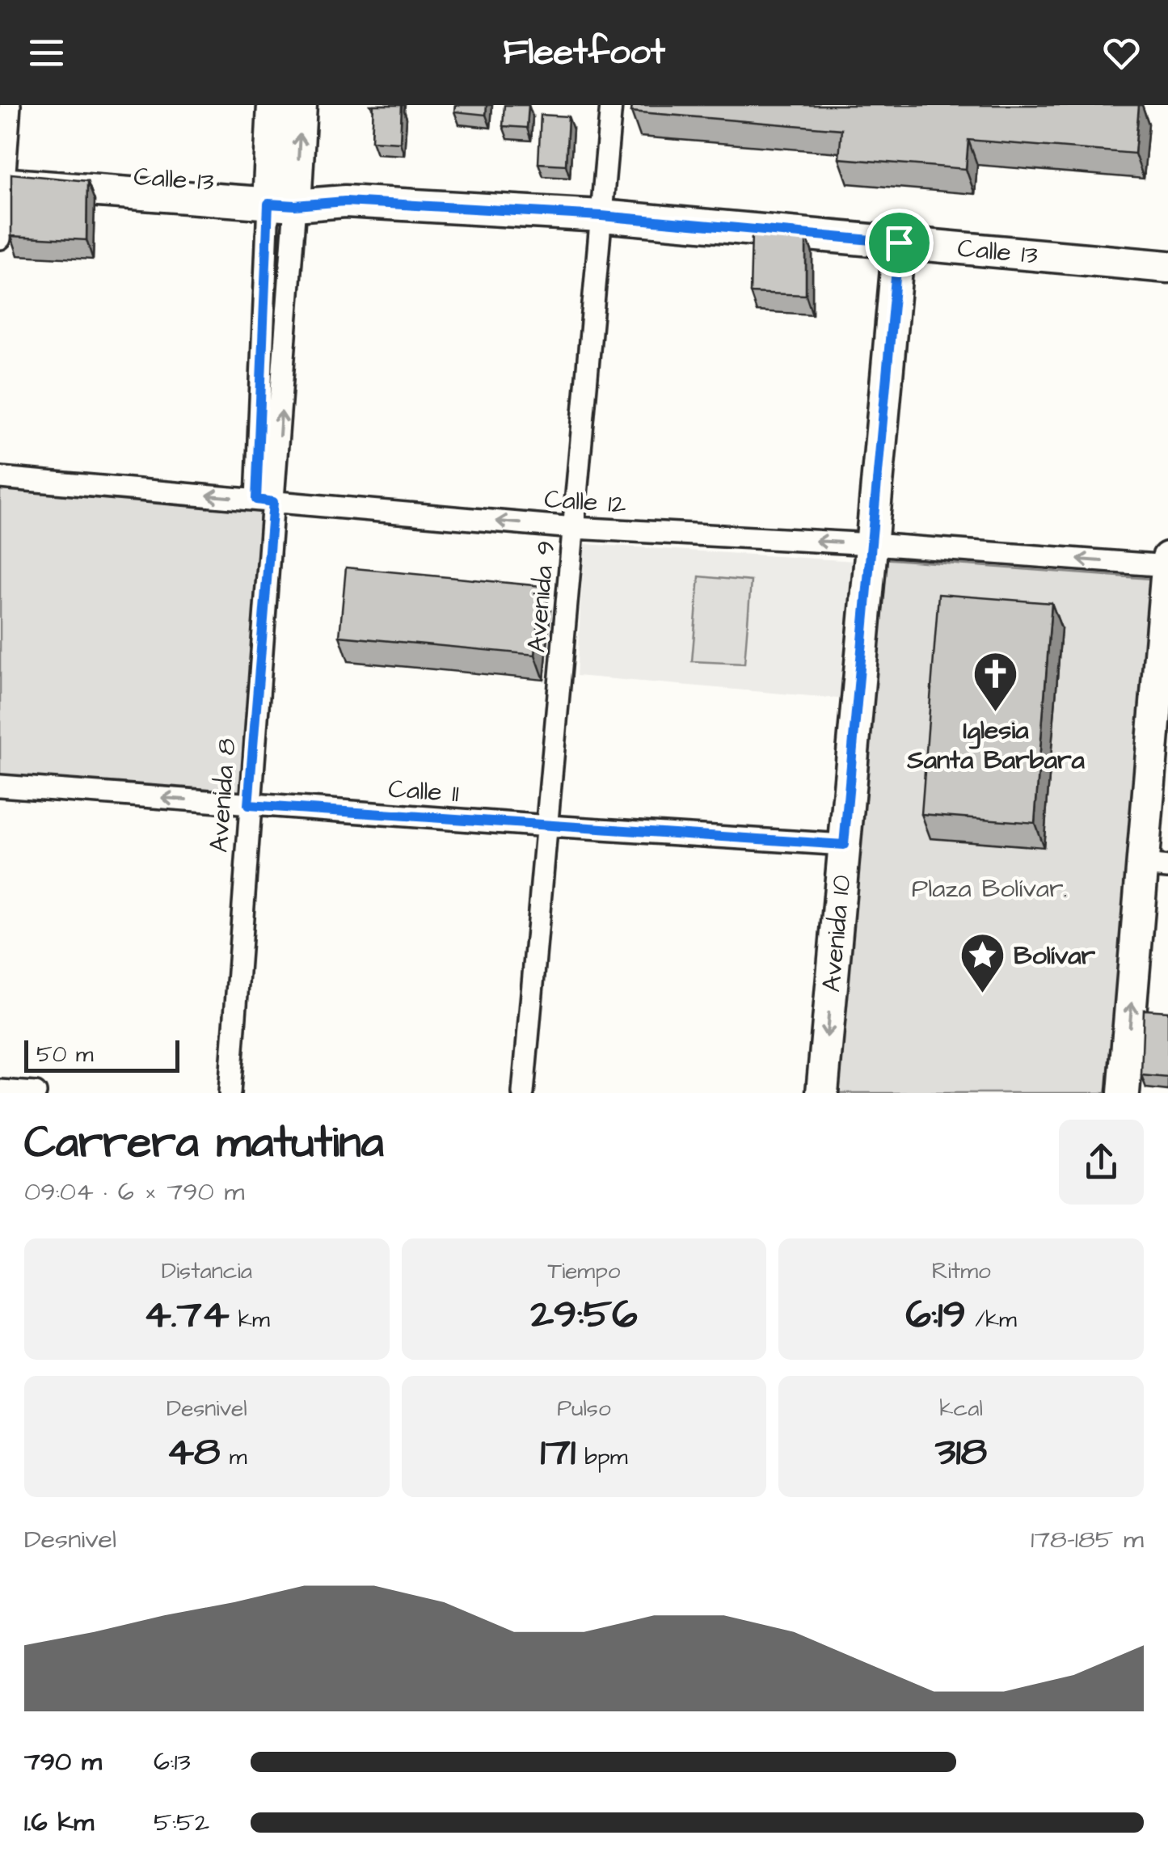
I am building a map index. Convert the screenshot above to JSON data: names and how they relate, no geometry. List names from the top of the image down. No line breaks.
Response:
{"streets":{"main road":["Calle 13","Avenida 10"],"street":["Calle 12","Avenida 9","Calle 11","Avenida 8"]},"crossings":[["Calle 13","Avenida 9"],["Calle 13","Avenida 8"],["Calle 13","Avenida 10"],["Calle 12","Avenida 9"],["Calle 12","Avenida 8"],["Calle 12","Avenida 10"],["Avenida 9","Calle 11"],["Calle 11","Avenida 8"],["Calle 11","Avenida 10"]],"one_way":["Calle 12"],"parks":["Plaza Bolívar."],"places":{"church":["Iglesia Santa Barbara"],"place":["Bolívar"]},"scale_bar":"50 m","page":{"header":"Fleetfoot","scale":"50 m","heading":["Carrera matutina","09:04 · 6 × 790 m"],"stats":[["Distancia","4.74 km"],["Tiempo","29:56"],["Ritmo","6:19 /km"],["Desnivel","48 m"],["Pulso","171 bpm"],["kcal","318"]],"chart":["Desnivel","178–185 m"],"list":[{"name":"790 m","note":"6:13"},{"name":"1.6 km","note":"5:52"}]}}
